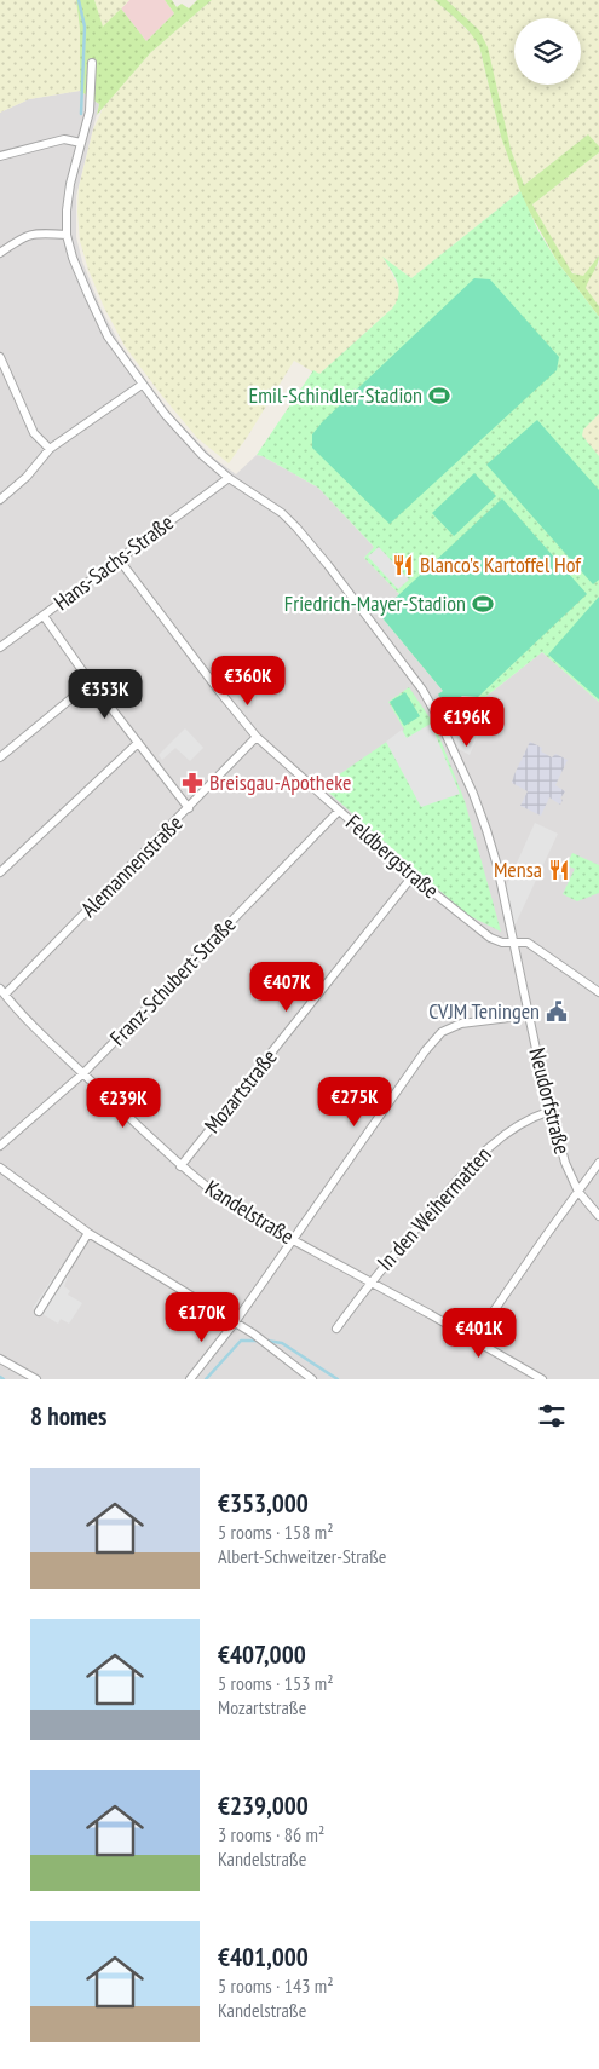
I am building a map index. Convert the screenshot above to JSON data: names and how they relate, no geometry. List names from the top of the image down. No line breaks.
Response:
{"streets":{"street":["Hans-Sachs-Straße","Feldbergstraße","Alemannenstraße","Franz-Schubert-Straße","Mozartstraße","Neudorfstraße","In den Weihermatten","Kandelstraße"]},"crossings":[["Hans-Sachs-Straße","Feldbergstraße"],["Hans-Sachs-Straße","Neudorfstraße"],["Feldbergstraße","Alemannenstraße"],["Feldbergstraße","Franz-Schubert-Straße"],["Feldbergstraße","Mozartstraße"],["Feldbergstraße","Neudorfstraße"],["Alemannenstraße","Kandelstraße"],["Franz-Schubert-Straße","Kandelstraße"],["Mozartstraße","Kandelstraße"],["Neudorfstraße","In den Weihermatten"],["In den Weihermatten","Kandelstraße"]],"places":{"sports":["Emil-Schindler-Stadion","Friedrich-Mayer-Stadion"],"restaurant":["Blanco's Kartoffel Hof","Mensa"],"pharmacy":["Breisgau-Apotheke"],"public building":["CVJM Teningen"]},"page":{"price":["€360K","€353K","€196K","€407K","€275K","€239K","€170K","€401K"],"heading":"8 homes","list":[{"name":"€353,000","note":"5 rooms · 158 m² · Albert-Schweitzer-Straße"},{"name":"€407,000","note":"5 rooms · 153 m² · Mozartstraße"},{"name":"€239,000","note":"3 rooms · 86 m² · Kandelstraße"},{"name":"€401,000","note":"5 rooms · 143 m² · Kandelstraße"}]}}
